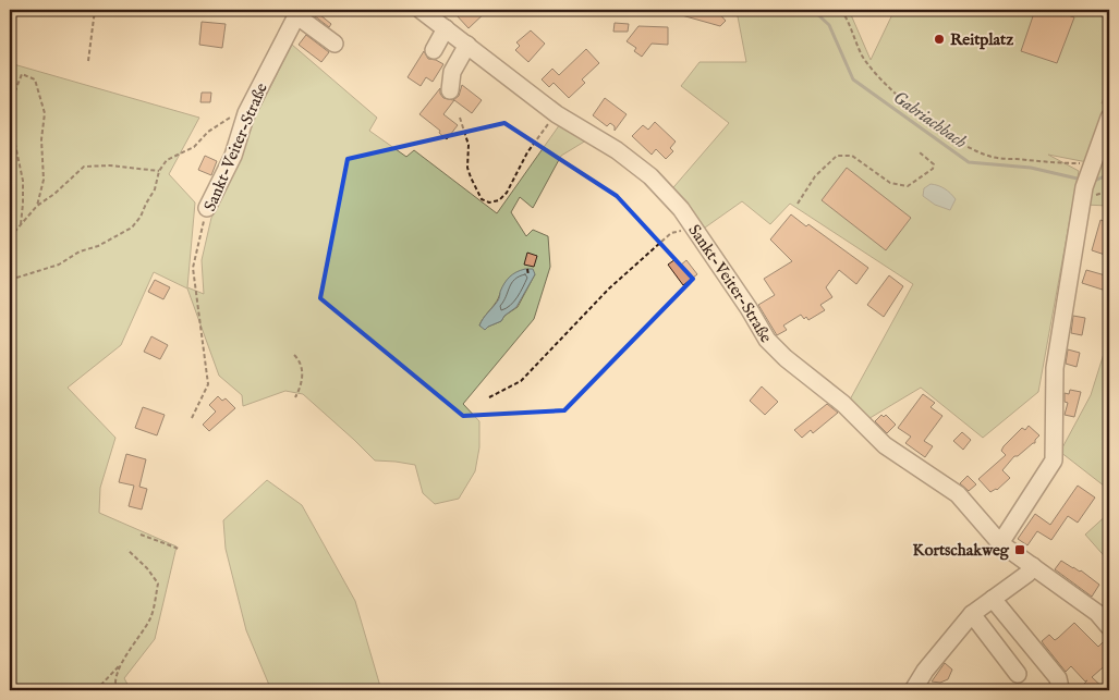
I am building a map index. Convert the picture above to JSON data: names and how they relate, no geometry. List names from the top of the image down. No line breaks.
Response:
{"streets":{"street":["Sankt-Veiter-Straße"]},"water":["Gabriachbach"],"places":{"other":["Reitplatz"],"transit":["Kortschakweg"]}}
